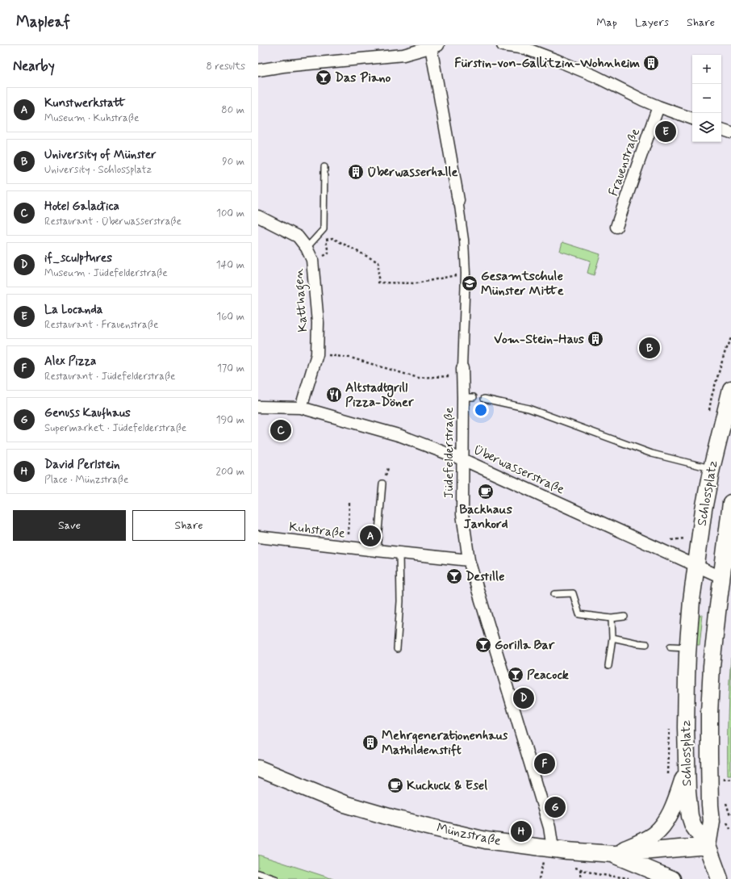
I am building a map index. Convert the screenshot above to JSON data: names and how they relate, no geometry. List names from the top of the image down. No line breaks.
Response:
{"streets":{"main road":["Schlossplatz","Münzstraße"],"street":["Frauenstraße","Katthagen","Jüdefelderstraße","Überwasserstraße","Kuhstraße"]},"crossings":[["Katthagen","Überwasserstraße"],["Jüdefelderstraße","Überwasserstraße"],["Jüdefelderstraße","Kuhstraße"],["Jüdefelderstraße","Münzstraße"],["Überwasserstraße","Schlossplatz"],["Schlossplatz","Münzstraße"]],"places":{"building":["Fürstin-von-Gallitzin-Wohnheim","Überwasserhalle","Vom-Stein-Haus","Mehrgenerationenhaus Mathildenstift"],"bar":["Das Piano","Destille","Gorilla Bar","Peacock"],"school or university":["Gesamtschule Münster Mitte"],"restaurant":["Altstadtgrill Pizza-Döner"],"cafe":["Backhaus Jankord","Kuckuck & Esel"]},"page":{"header":"Mapleaf","nav":["Map","Layers","Share"],"heading":["Nearby","8 results"],"map_buttons":["+","−"],"list":[{"mark":"A","name":"Kunstwerkstatt","note":"Museum · Kuhstraße","value":"80 m"},{"mark":"B","name":"University of Münster","note":"University · Schlossplatz","value":"90 m"},{"mark":"C","name":"Hotel Galactica","note":"Restaurant · Überwasserstraße","value":"100 m"},{"mark":"D","name":"if_sculptures","note":"Museum · Jüdefelderstraße","value":"140 m"},{"mark":"E","name":"La Locanda","note":"Restaurant · Frauenstraße","value":"160 m"},{"mark":"F","name":"Alex Pizza","note":"Restaurant · Jüdefelderstraße","value":"170 m"},{"mark":"G","name":"Genuss Kaufhaus","note":"Supermarket · Jüdefelderstraße","value":"190 m"},{"mark":"H","name":"David Perlstein","note":"Place · Münzstraße","value":"200 m"}],"pins":["E","B","C","A","D","F","G","H"],"buttons":["Save","Share"]}}
